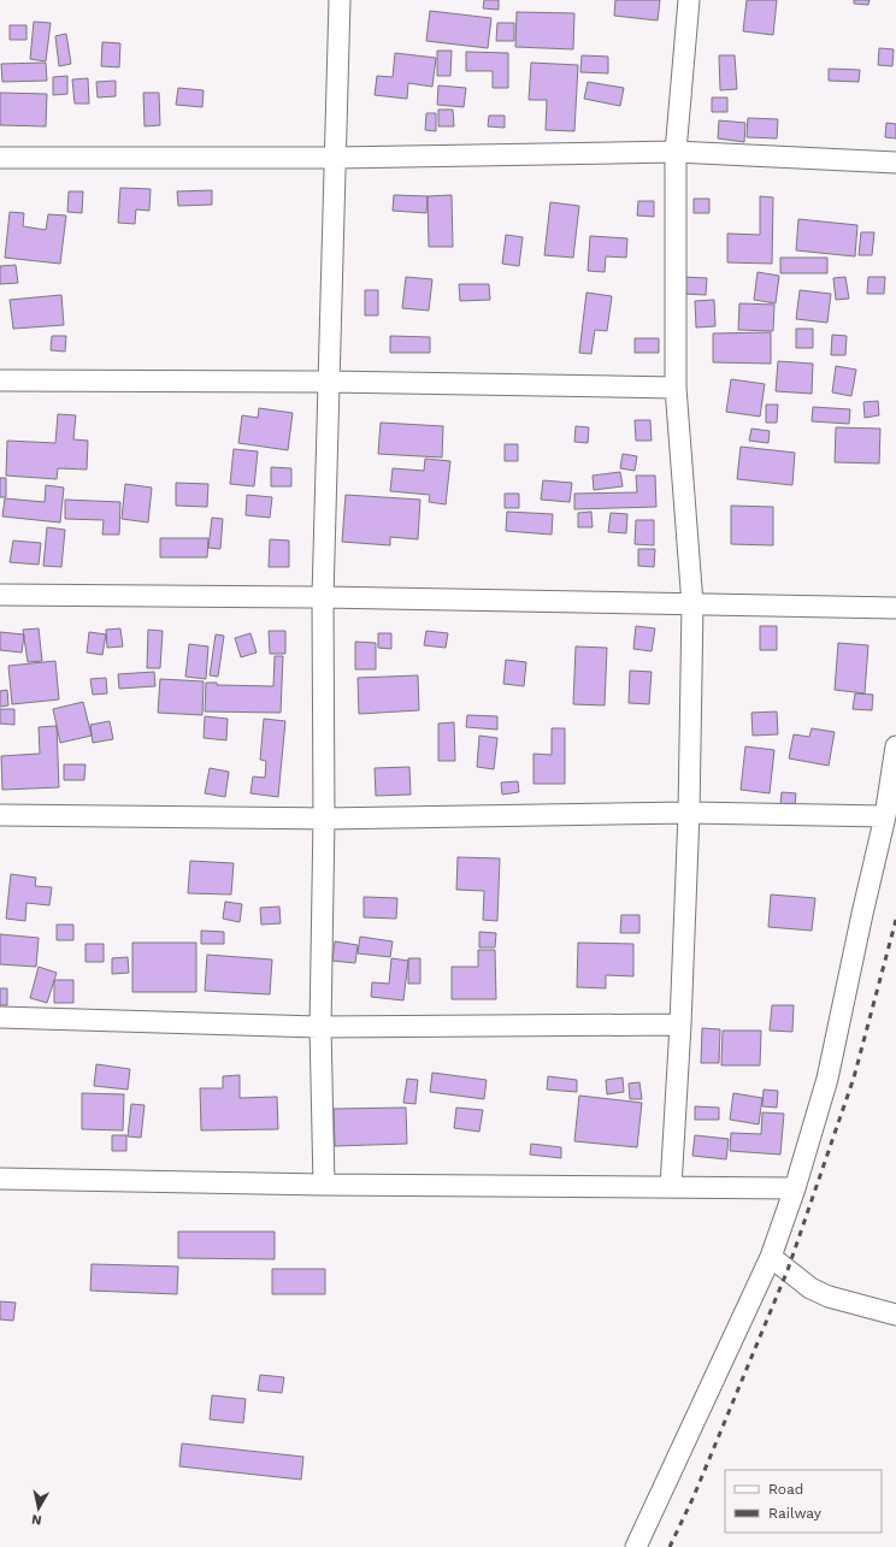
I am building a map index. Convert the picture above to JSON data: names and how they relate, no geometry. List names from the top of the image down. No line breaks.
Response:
{"legend":["Road","Railway"],"north":"bottom"}
